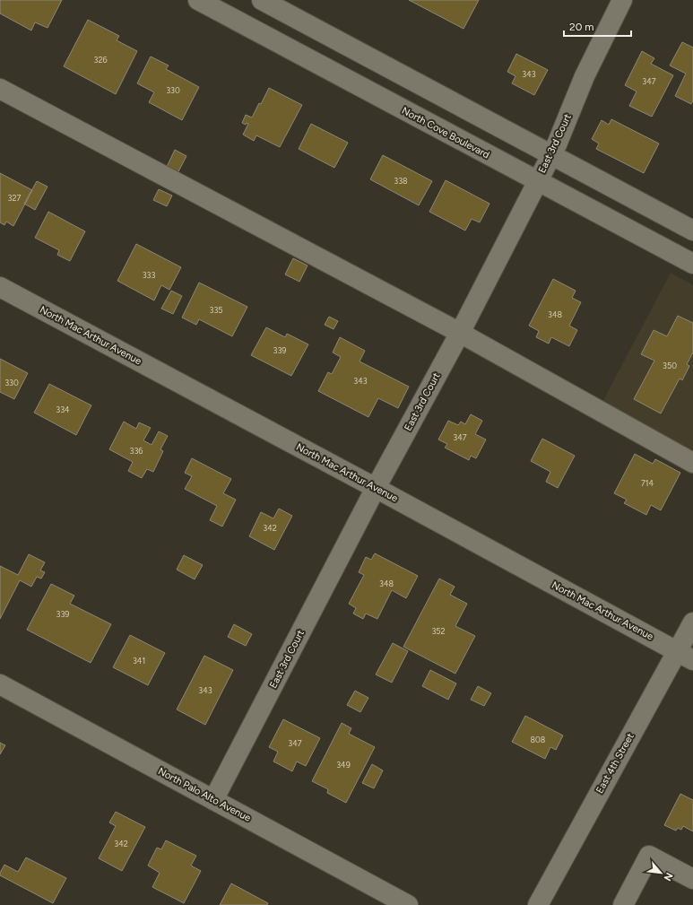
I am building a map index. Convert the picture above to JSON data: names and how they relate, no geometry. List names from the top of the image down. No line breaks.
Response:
{"streets":{"street":["North Cove Boulevard","East 3rd Court","North Mac Arthur Avenue","East 4th Street","North Palo Alto Avenue"]},"crossings":[["North Cove Boulevard","East 3rd Court"],["East 3rd Court","North Mac Arthur Avenue"],["East 3rd Court","North Palo Alto Avenue"],["North Mac Arthur Avenue","East 4th Street"]],"house_numbers":["326","343","347","330","338","327","333","335","348","339","350","343","330","334","347","336","714","342","348","339","352","341","343","808","347","349","342"],"scale_bar":"20 m","north":"bottom right"}
